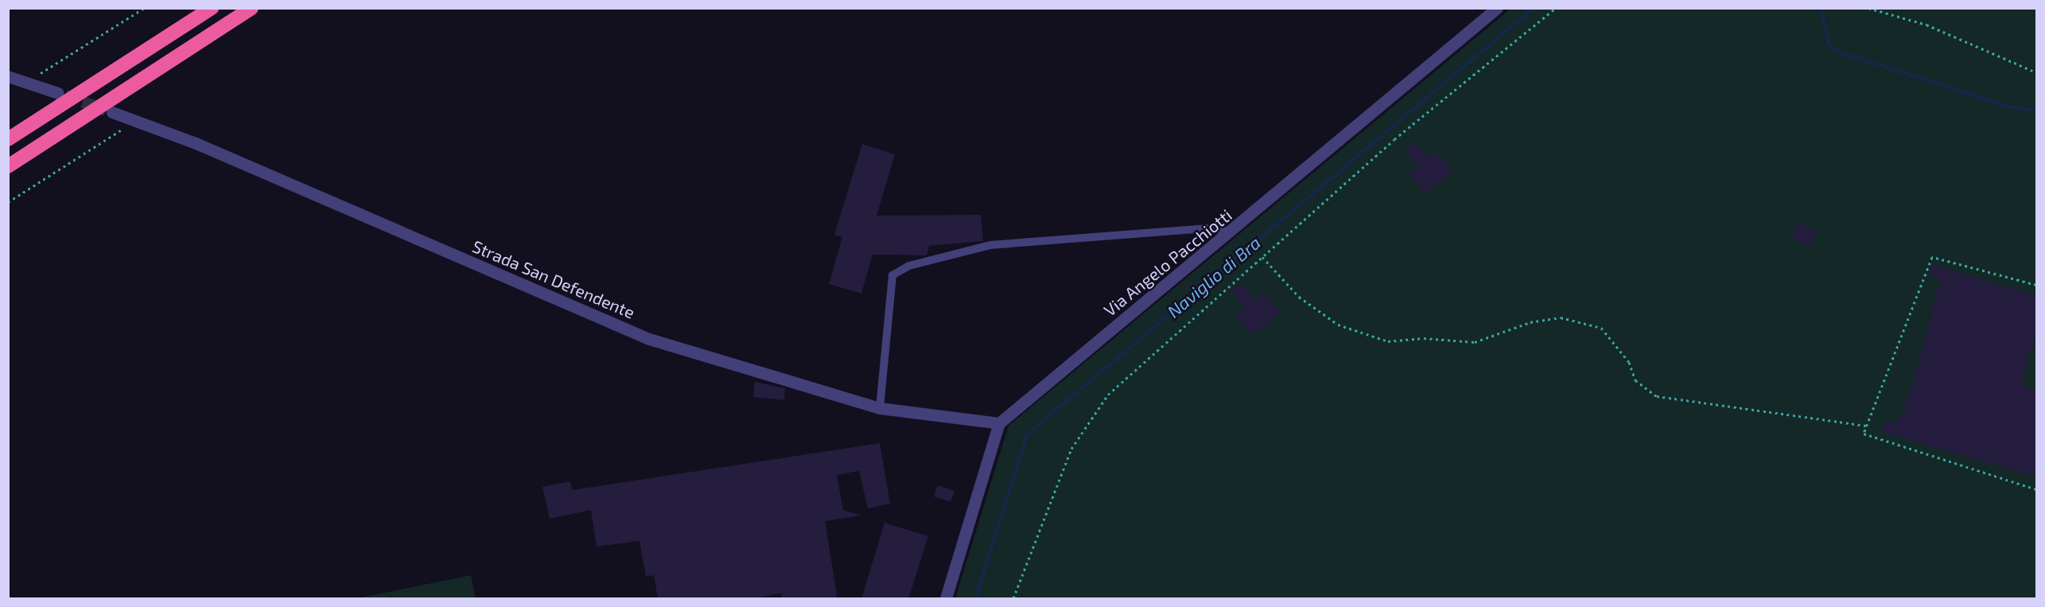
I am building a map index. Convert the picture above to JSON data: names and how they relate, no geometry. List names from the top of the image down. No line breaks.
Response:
{"streets":{"street":["Via Angelo Pacchiotti","Strada San Defendente"]},"crossings":[["Via Angelo Pacchiotti","Strada San Defendente"]],"water":["Naviglio di Bra"]}
